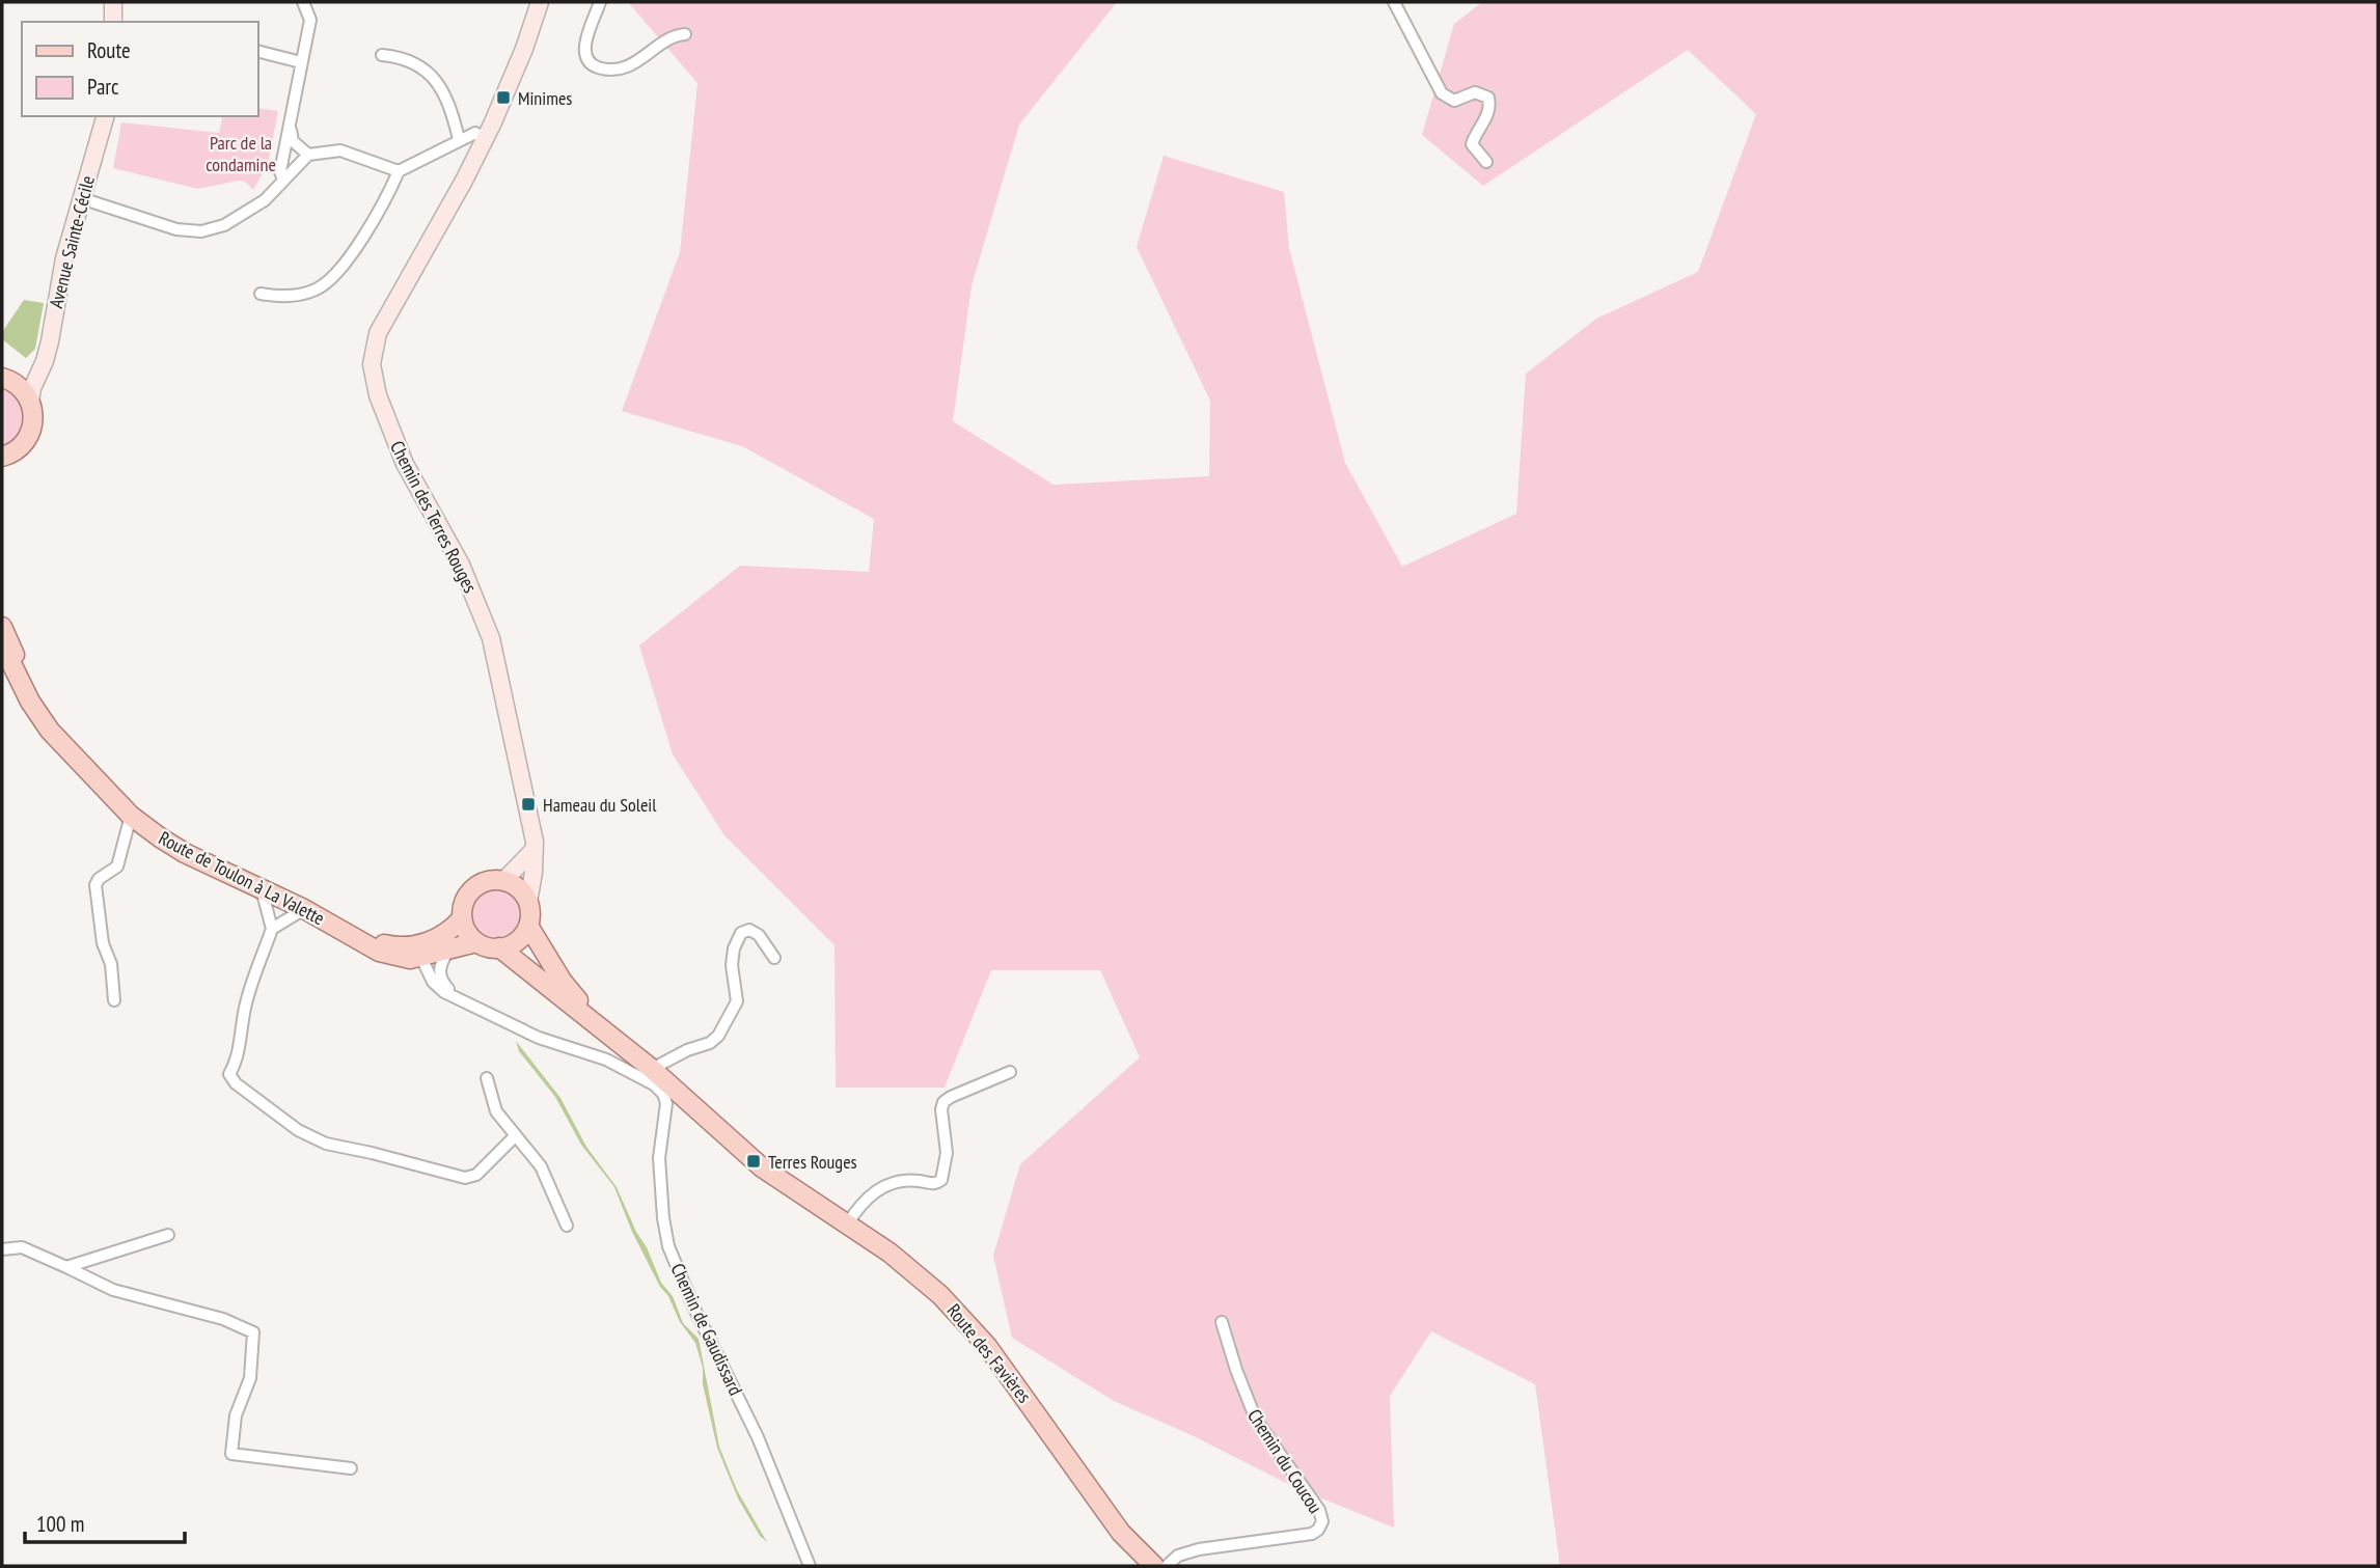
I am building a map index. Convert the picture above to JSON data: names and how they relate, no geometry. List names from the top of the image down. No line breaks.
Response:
{"streets":{"main road":["Avenue Sainte-Cécile","Chemin des Terres Rouges","Route de Toulon à La Valette","Route des Favières"],"street":["Chemin de Gaudissard","Chemin du Coucou"]},"crossings":[["Chemin des Terres Rouges","Route de Toulon à La Valette"]],"parks":["Parc de la condamine"],"places":{"transit":["Minimes","Hameau du Soleil","Terres Rouges"]},"legend":["Route","Parc"],"scale_bar":"100 m"}
